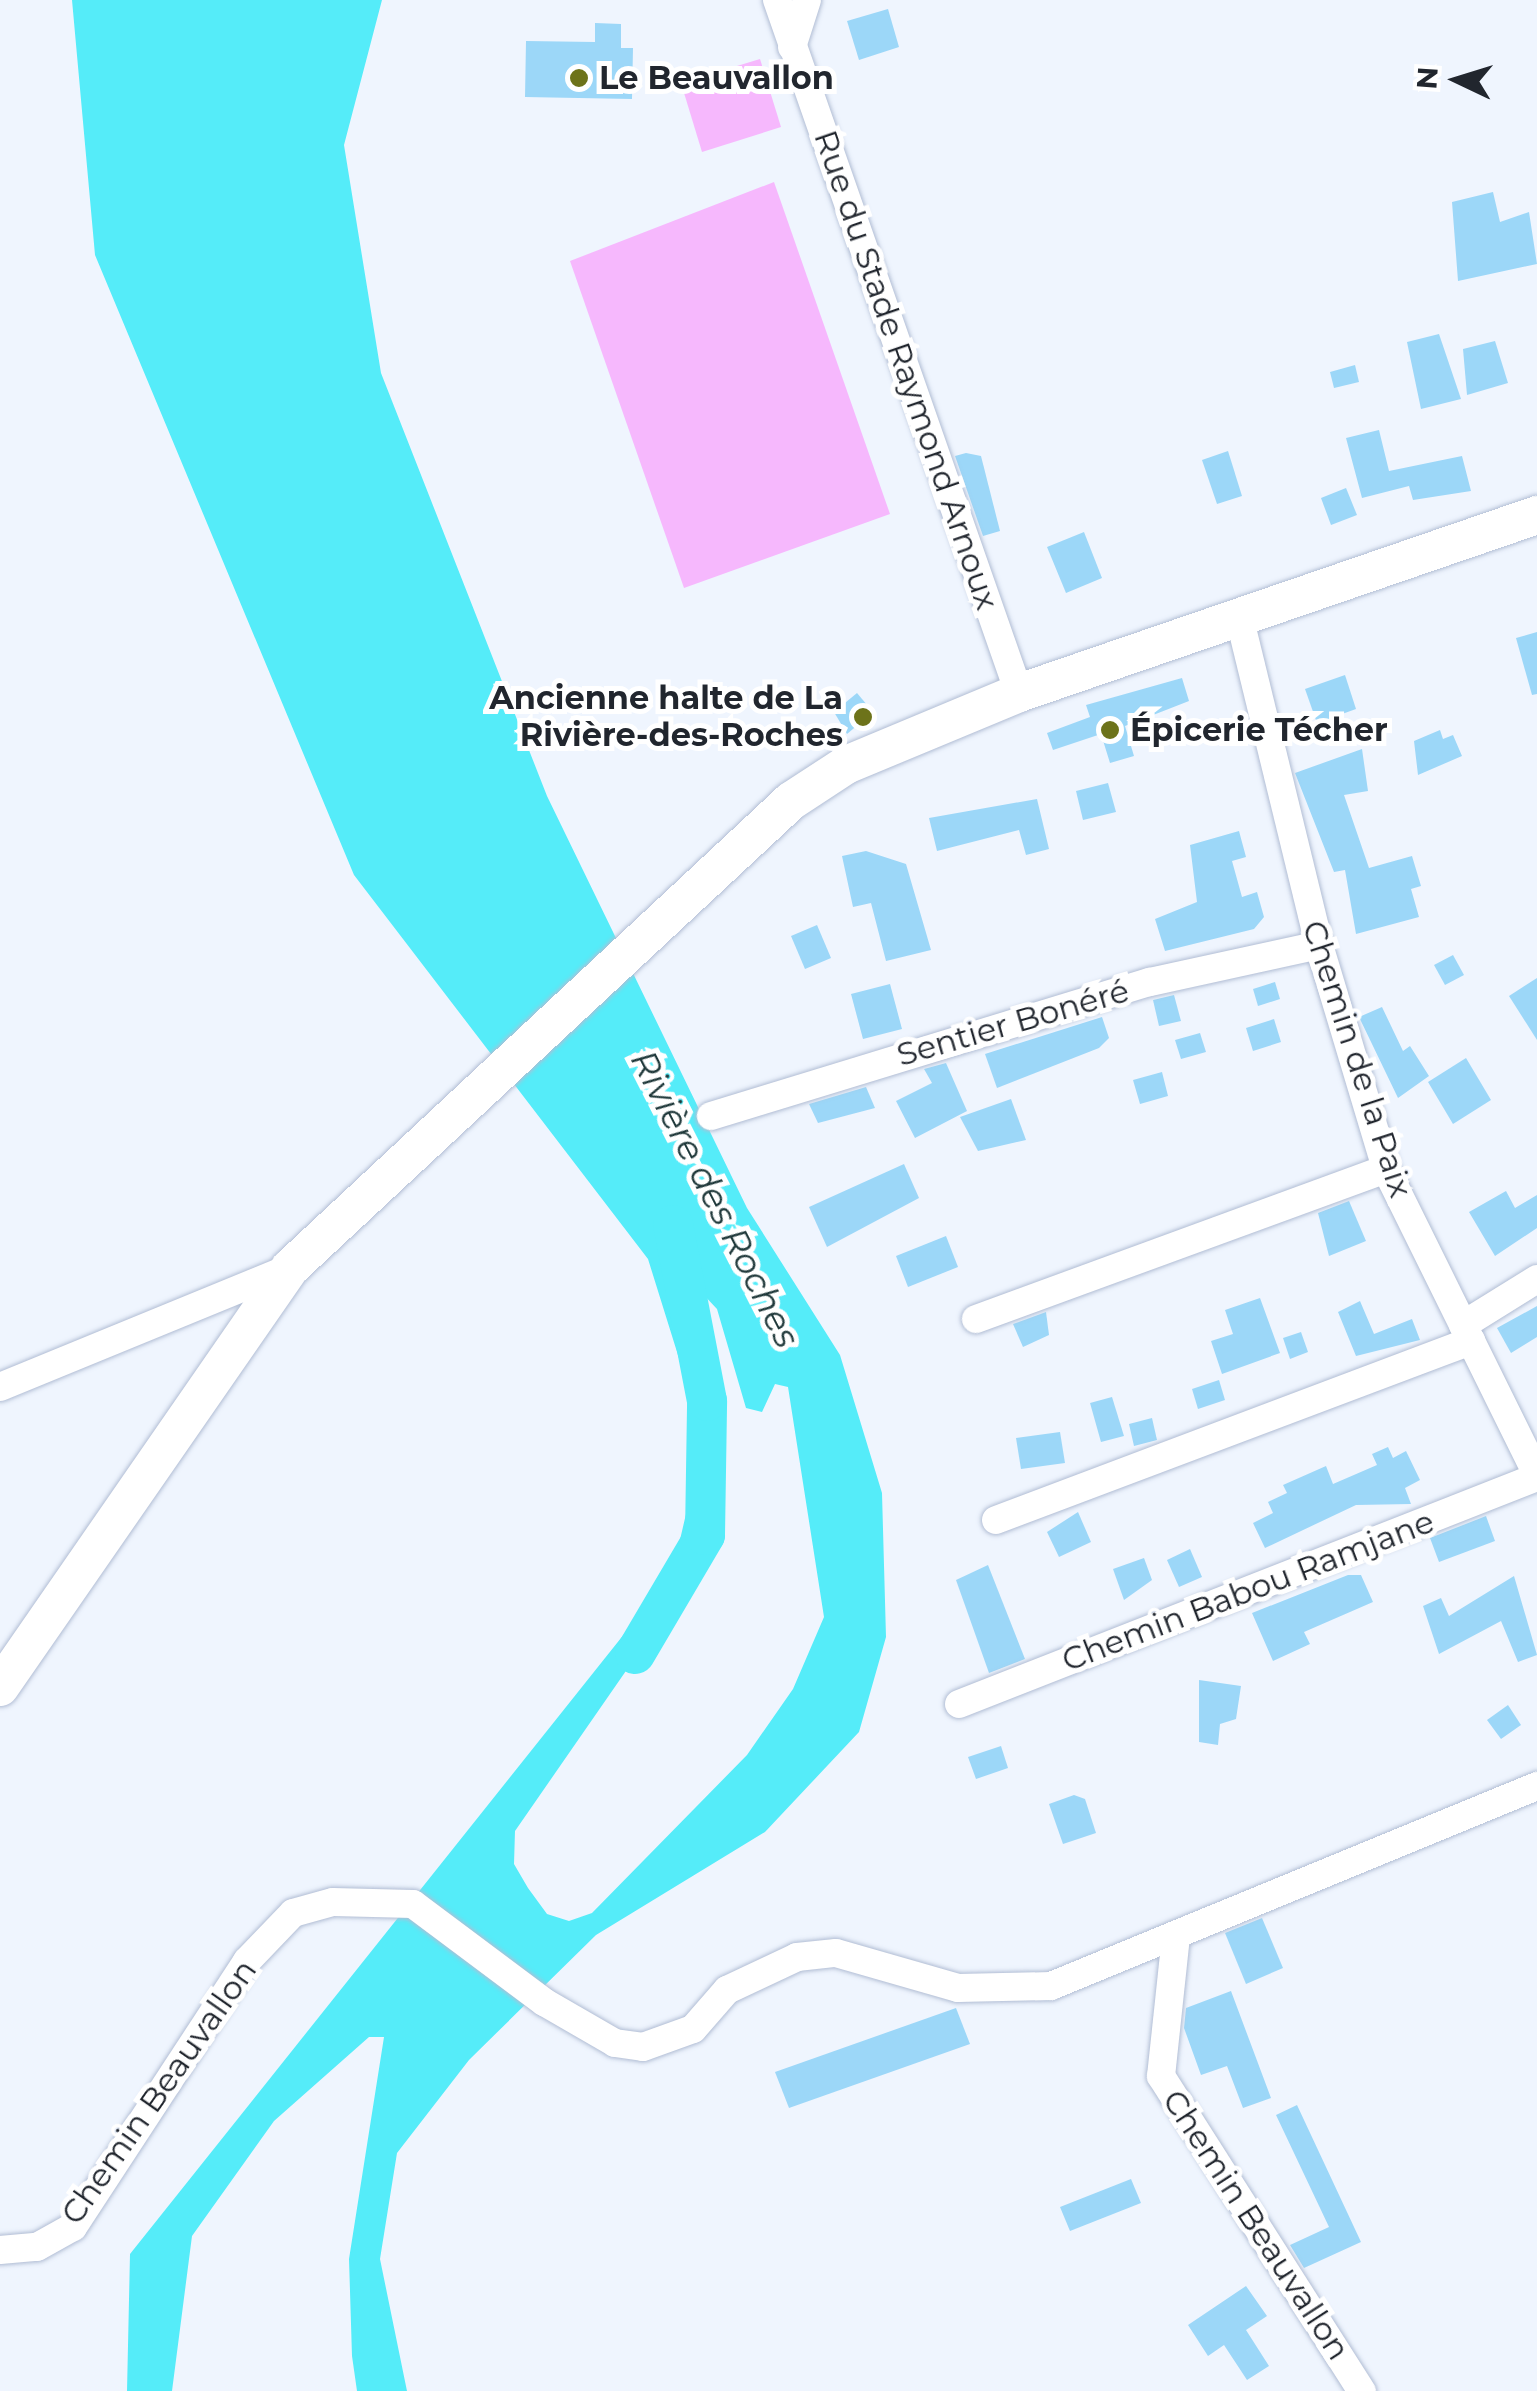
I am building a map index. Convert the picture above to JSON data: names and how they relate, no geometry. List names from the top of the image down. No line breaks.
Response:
{"streets":{"street":["Rue du Stade Raymond Arnoux","Sentier Bonéré","Chemin de la Paix","Chemin Babou Ramjane","Chemin Beauvallon"]},"crossings":[["Sentier Bonéré","Chemin de la Paix"],["Chemin de la Paix","Chemin Babou Ramjane"]],"water":["Rivière des Roches"],"places":["Le Beauvallon","Ancienne halte de La Rivière-des-Roches","Épicerie Técher"],"north":"left"}
